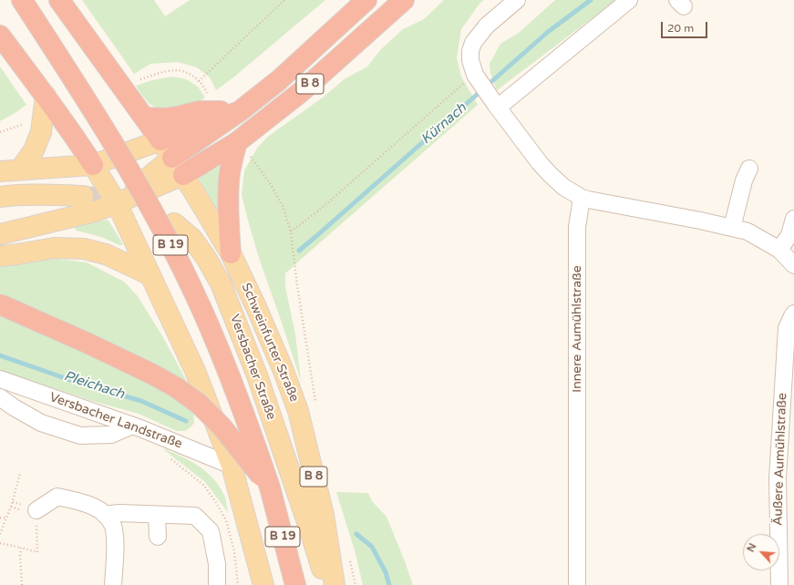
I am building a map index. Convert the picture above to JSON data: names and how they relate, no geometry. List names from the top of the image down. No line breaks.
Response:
{"streets":{"highway":["B 8","B 19"],"main road":["Schweinfurter Straße","Versbacher Straße"],"street":["Innere Aumühlstraße","Versbacher Landstraße","Äußere Aumühlstraße"]},"crossings":[["B 8","Schweinfurter Straße"]],"water":["Kürnach","Pleichach"],"scale_bar":"20 m","north":"top left"}
